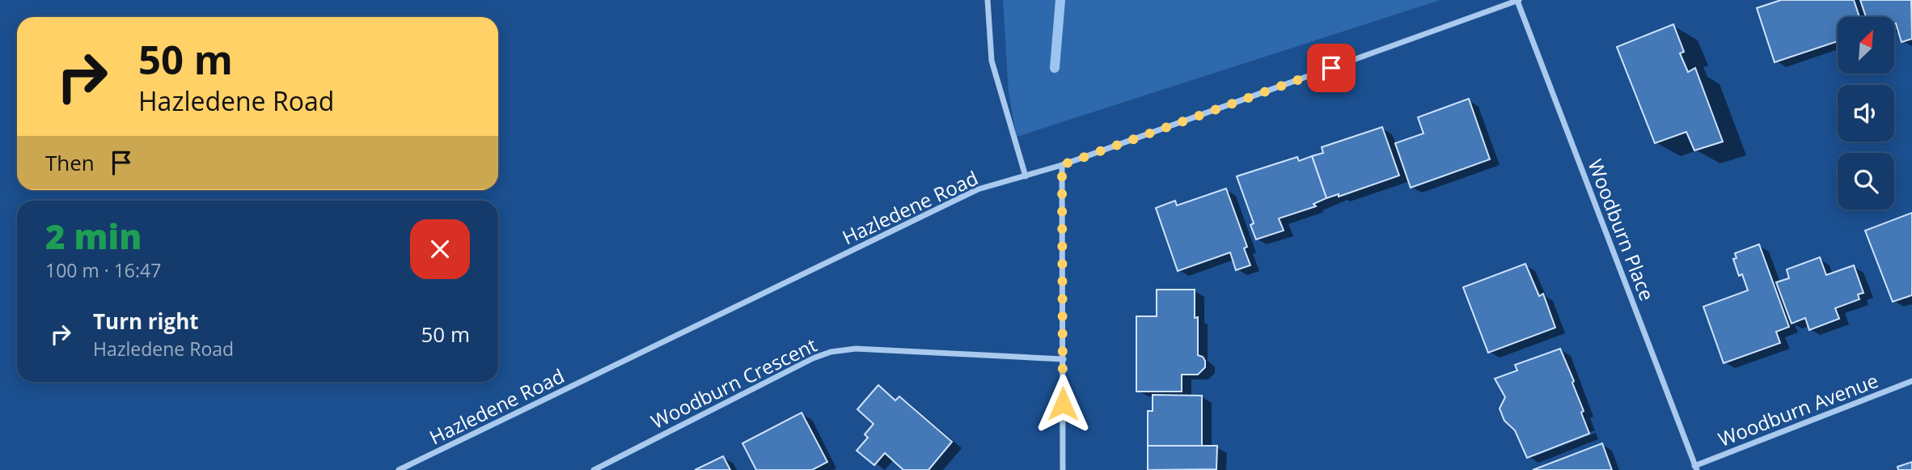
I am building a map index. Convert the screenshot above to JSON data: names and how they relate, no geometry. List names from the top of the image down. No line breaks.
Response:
{"streets":{"street":["Hazledene Road","Woodburn Place","Woodburn Crescent","Woodburn Avenue"]},"crossings":[["Hazledene Road","Woodburn Place"],["Woodburn Place","Woodburn Avenue"]],"north":"top right","page":{"turn":["50 m","Hazledene Road"],"then":"Then","heading":["2 min","100 m · 16:47"],"list":[{"name":"Turn right","note":"Hazledene Road","value":"50 m"}]}}
